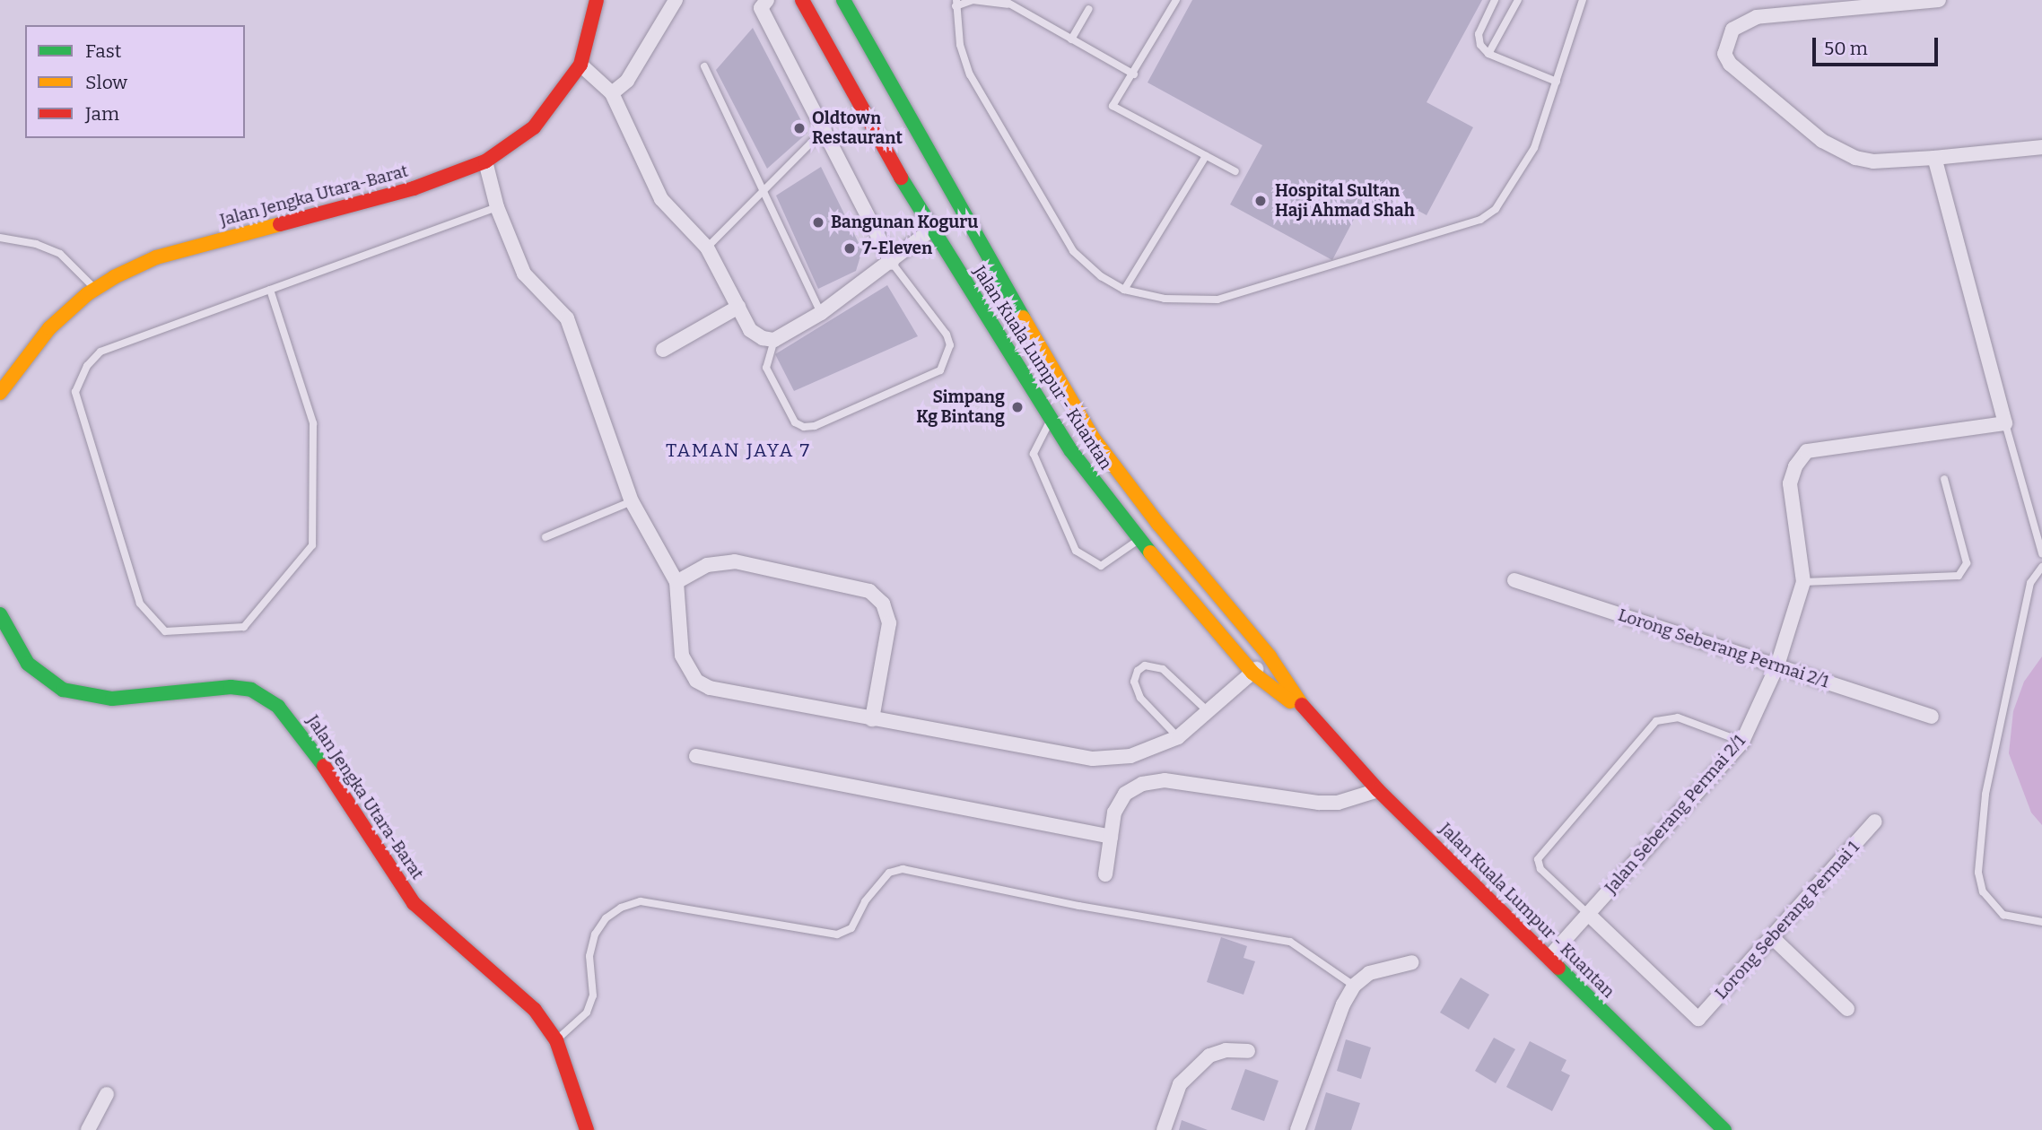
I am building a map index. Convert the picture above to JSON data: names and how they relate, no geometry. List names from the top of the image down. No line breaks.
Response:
{"streets":{"main road":["Jalan Jengka Utara-Barat","Jalan Kuala Lumpur - Kuantan"],"street":["Lorong Seberang Permai 2/1","Jalan Seberang Permai 2/1","Lorong Seberang Permai 1"]},"crossings":[["Jalan Kuala Lumpur - Kuantan","Jalan Seberang Permai 2/1"],["Lorong Seberang Permai 2/1","Jalan Seberang Permai 2/1"],["Jalan Seberang Permai 2/1","Lorong Seberang Permai 1"]],"districts":["TAMAN JAYA 7"],"places":["Oldtown Restaurant","Hospital Sultan Haji Ahmad Shah","Bangunan Koguru","7-Eleven","Simpang Kg Bintang"],"legend":["Fast","Slow","Jam"],"scale_bar":"50 m"}
